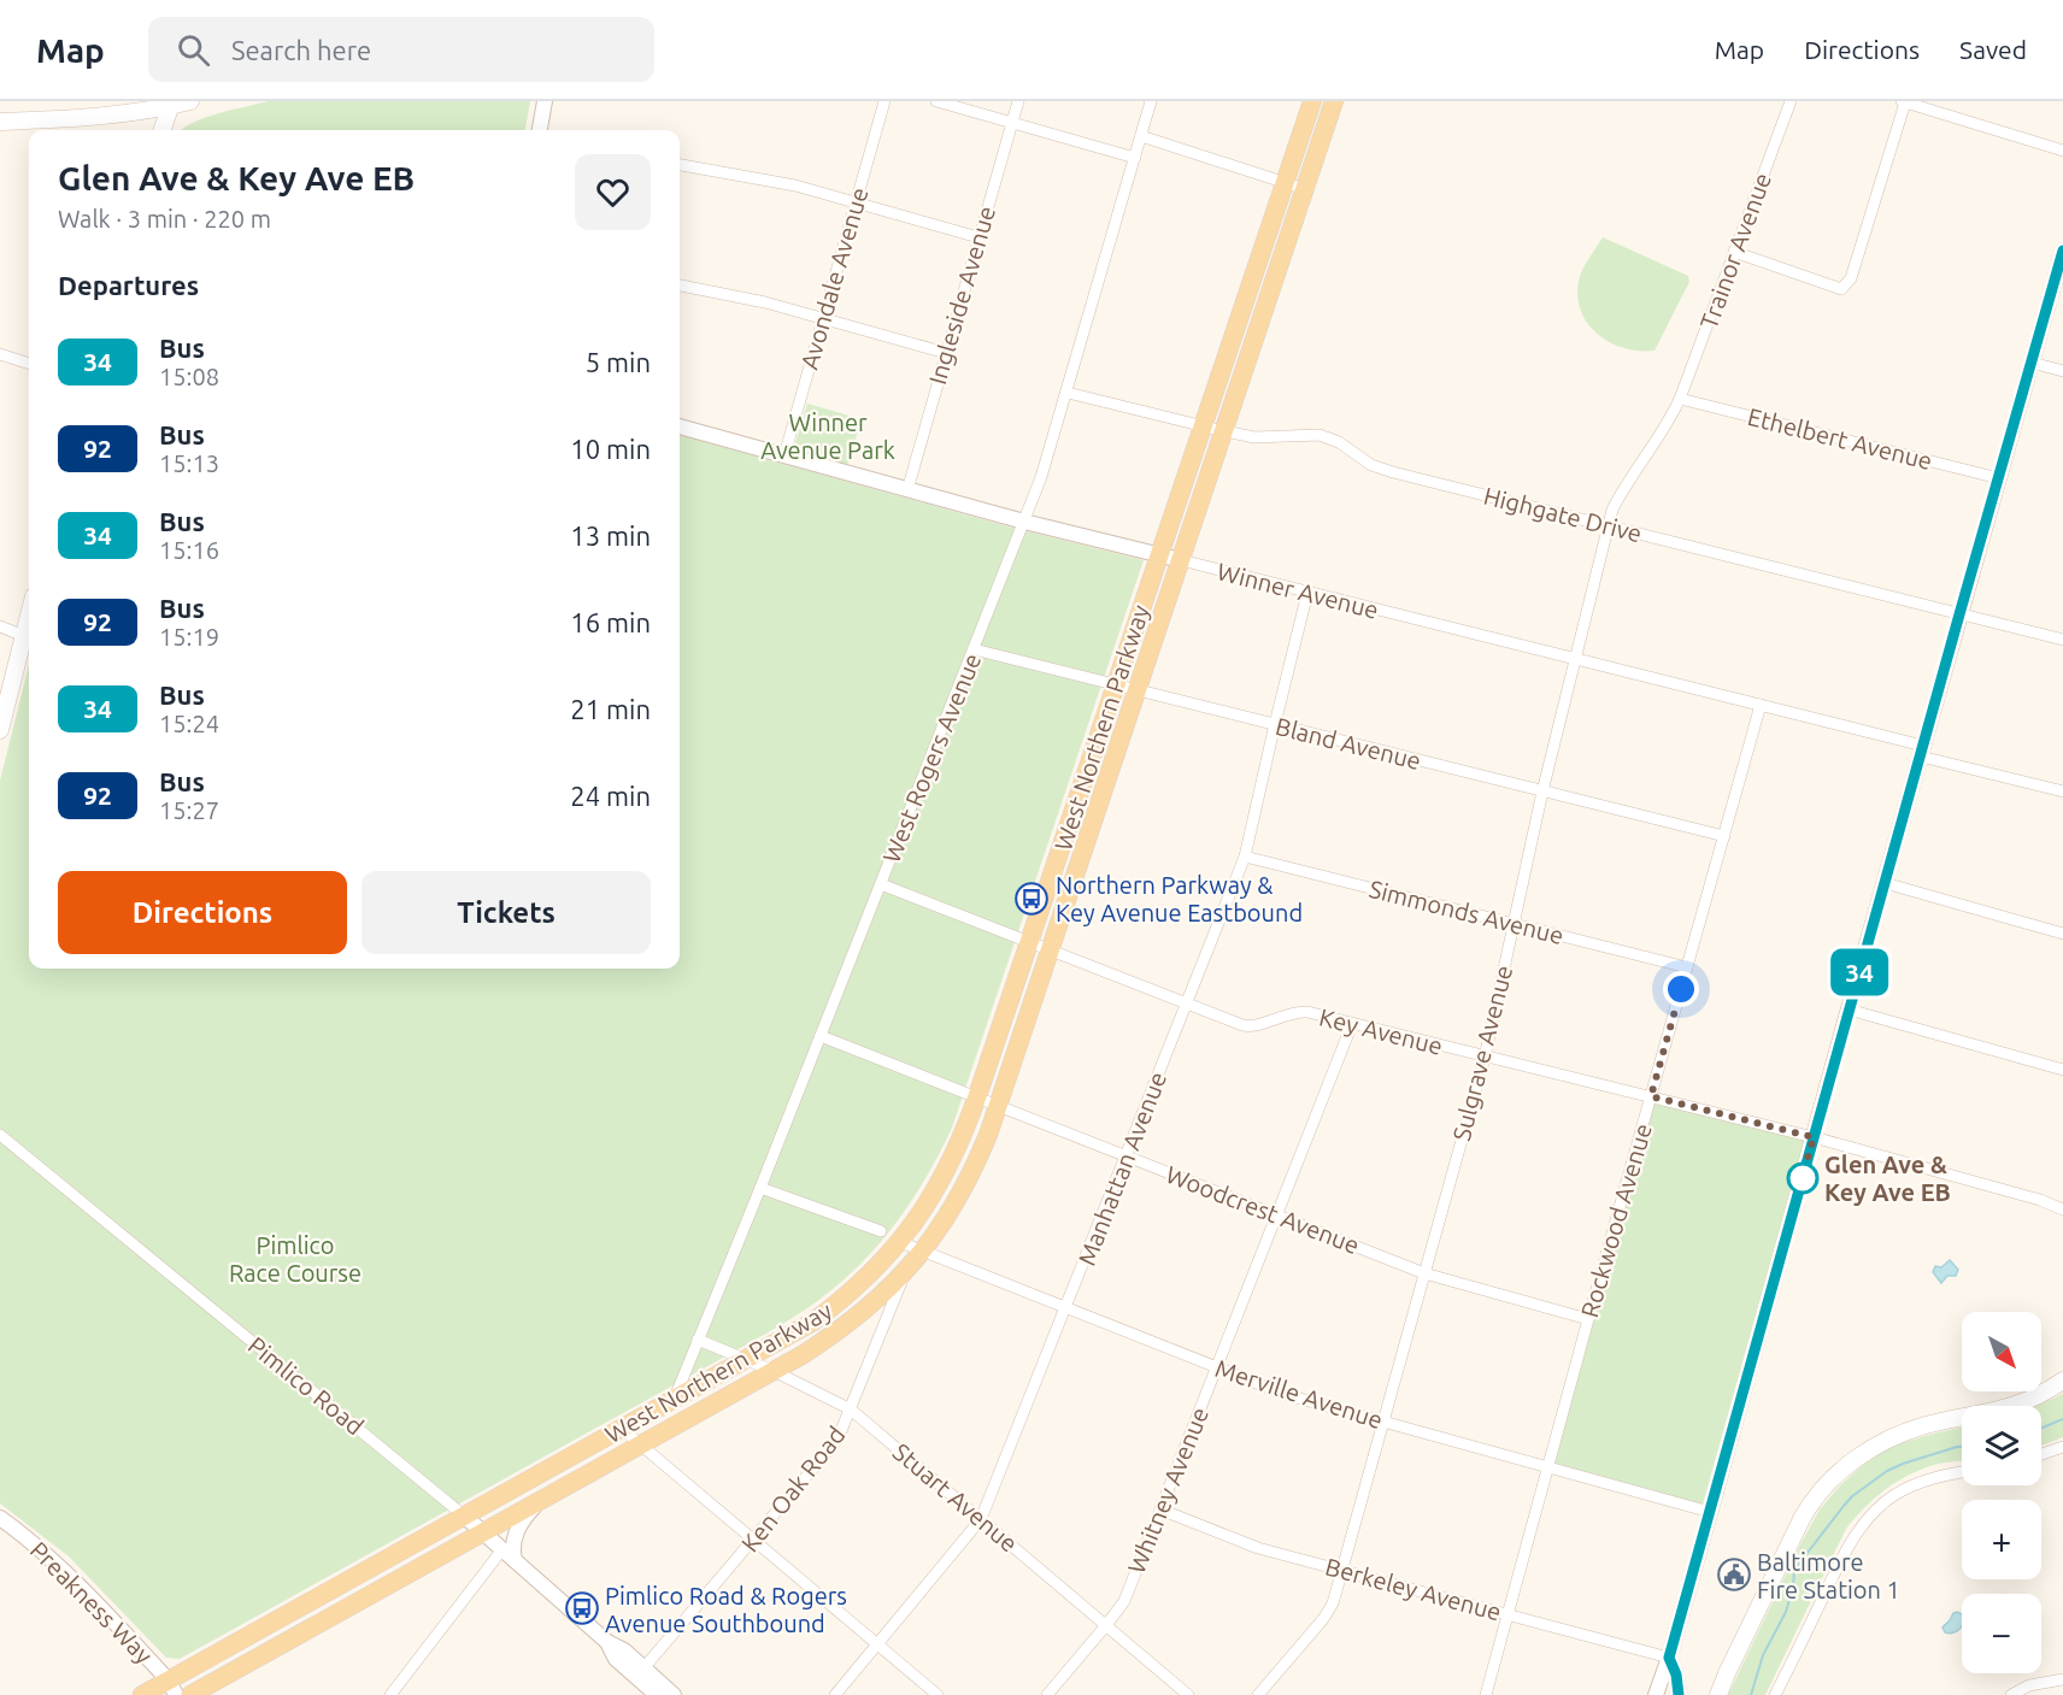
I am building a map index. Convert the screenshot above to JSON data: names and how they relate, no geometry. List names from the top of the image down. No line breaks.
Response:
{"streets":{"main road":["West Northern Parkway"],"street":["Trainor Avenue","Avondale Avenue","Ingleside Avenue","Ethelbert Avenue","Highgate Drive","Winner Avenue","Bland Avenue","West Rogers Avenue","Simmonds Avenue","Key Avenue","Sulgrave Avenue","Manhattan Avenue","Woodcrest Avenue","Rockwood Avenue","Pimlico Road","Merville Avenue","Ken Oak Road","Whitney Avenue","Stuart Avenue","Berkeley Avenue","Preakness Way"]},"crossings":[["Trainor Avenue","Ethelbert Avenue"],["Trainor Avenue","Sulgrave Avenue"],["Avondale Avenue","Winner Avenue"],["Ingleside Avenue","Winner Avenue"],["Ethelbert Avenue","Sulgrave Avenue"],["Highgate Drive","West Northern Parkway"],["Highgate Drive","West Rogers Avenue"],["Highgate Drive","Sulgrave Avenue"],["Winner Avenue","West Northern Parkway"],["Winner Avenue","West Rogers Avenue"],["Winner Avenue","Sulgrave Avenue"],["Winner Avenue","Manhattan Avenue"],["Winner Avenue","Rockwood Avenue"],["West Northern Parkway","Bland Avenue"],["West Northern Parkway","West Rogers Avenue"],["West Northern Parkway","Key Avenue"],["West Northern Parkway","Woodcrest Avenue"],["West Northern Parkway","Pimlico Road"],["West Northern Parkway","Merville Avenue"],["West Northern Parkway","Ken Oak Road"],["West Northern Parkway","Stuart Avenue"],["West Northern Parkway","Preakness Way"],["Bland Avenue","West Rogers Avenue"],["Bland Avenue","Sulgrave Avenue"],["Bland Avenue","Manhattan Avenue"],["Bland Avenue","Rockwood Avenue"],["West Rogers Avenue","Key Avenue"],["West Rogers Avenue","Woodcrest Avenue"],["West Rogers Avenue","Stuart Avenue"],["Simmonds Avenue","Sulgrave Avenue"],["Simmonds Avenue","Manhattan Avenue"],["Simmonds Avenue","Rockwood Avenue"],["Key Avenue","Sulgrave Avenue"],["Key Avenue","Manhattan Avenue"],["Key Avenue","Rockwood Avenue"],["Key Avenue","Whitney Avenue"],["Sulgrave Avenue","Woodcrest Avenue"],["Sulgrave Avenue","Merville Avenue"],["Sulgrave Avenue","Berkeley Avenue"],["Manhattan Avenue","Woodcrest Avenue"],["Manhattan Avenue","Merville Avenue"],["Manhattan Avenue","Stuart Avenue"],["Woodcrest Avenue","Rockwood Avenue"],["Woodcrest Avenue","Whitney Avenue"],["Rockwood Avenue","Merville Avenue"],["Rockwood Avenue","Berkeley Avenue"],["Pimlico Road","Ken Oak Road"],["Merville Avenue","Whitney Avenue"],["Ken Oak Road","Stuart Avenue"],["Whitney Avenue","Stuart Avenue"],["Whitney Avenue","Berkeley Avenue"]],"parks":["Winner Avenue Park","Pimlico Race Course"],"places":{"bus stop":["Northern Parkway & Key Avenue Eastbound","Pimlico Road & Rogers Avenue Southbound"],"other":["Glen Ave & Key Ave EB"],"public building":["Baltimore Fire Station 1"]},"lines":["bus line 34"],"north":"bottom right","page":{"header":"Map","search":"Search here","nav":["Map","Directions","Saved"],"on_map":"34","heading":[["Glen Ave & Key Ave EB","Walk · 3 min · 220 m"],"Departures"],"list":[{"mark":"34","name":"Bus","note":"15:08","value":"5 min"},{"mark":"92","name":"Bus","note":"15:13","value":"10 min"},{"mark":"34","name":"Bus","note":"15:16","value":"13 min"},{"mark":"92","name":"Bus","note":"15:19","value":"16 min"},{"mark":"34","name":"Bus","note":"15:24","value":"21 min"},{"mark":"92","name":"Bus","note":"15:27","value":"24 min"}],"buttons":["Directions","Tickets"],"map_buttons":["+","−"]}}
